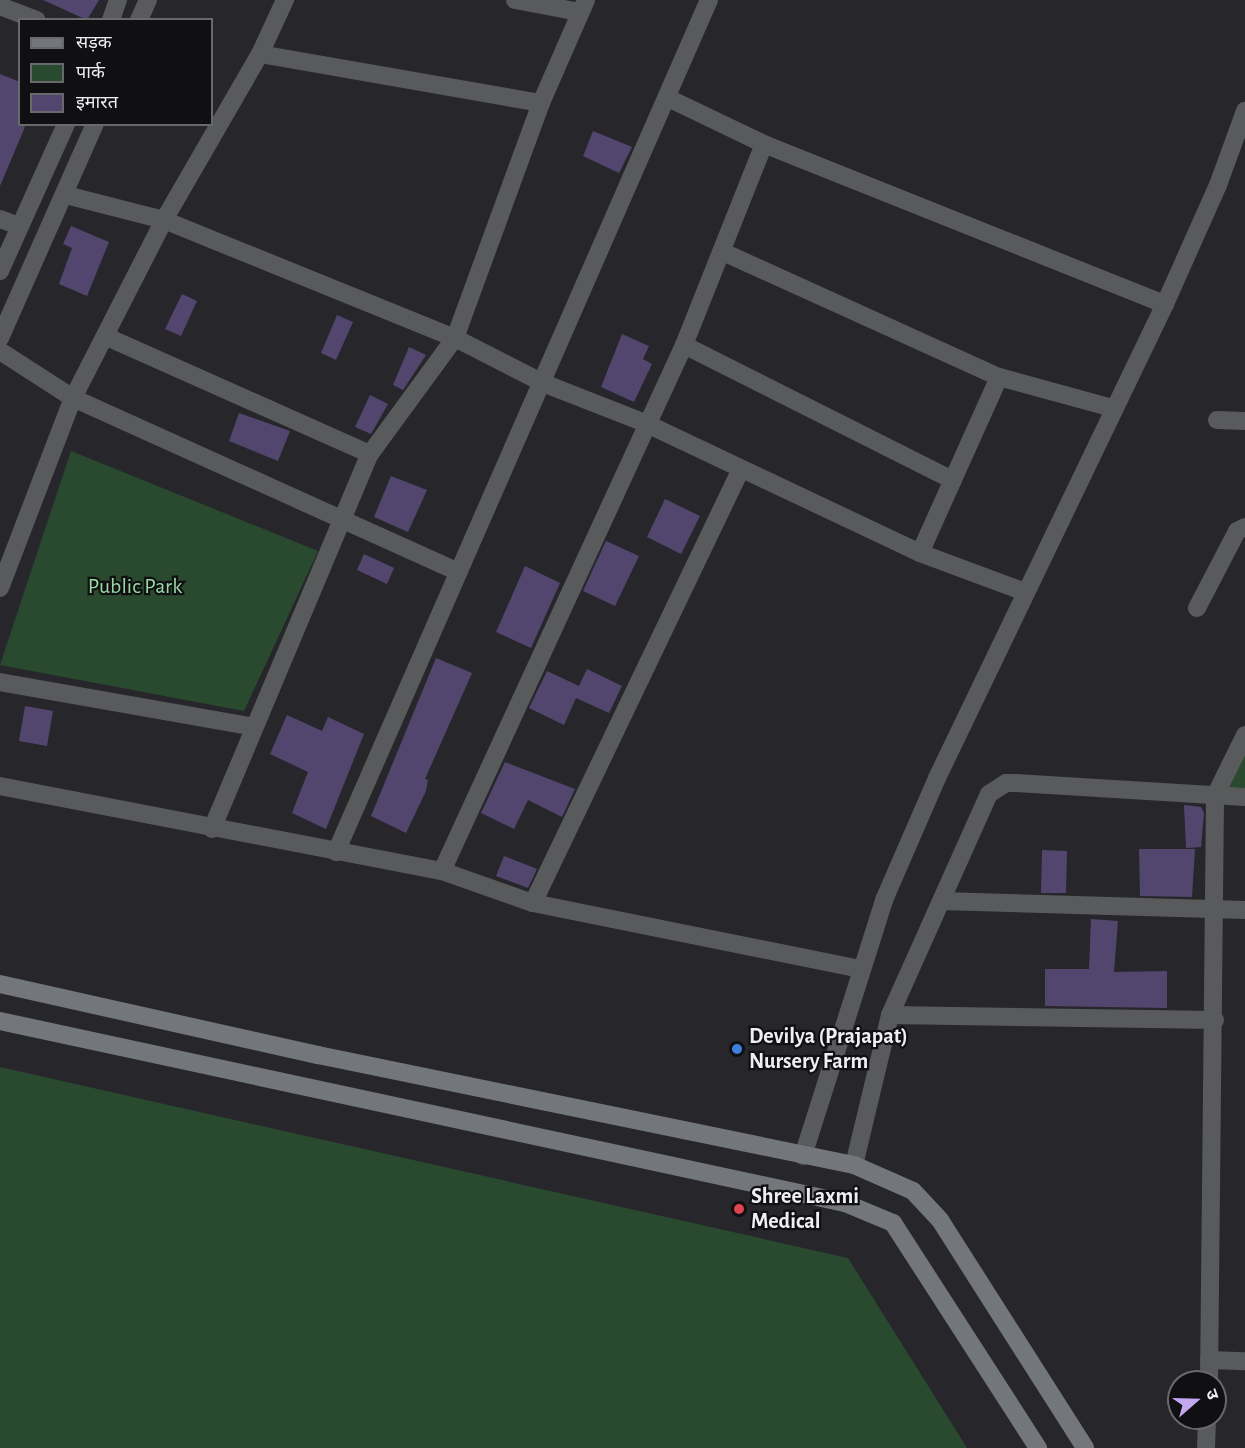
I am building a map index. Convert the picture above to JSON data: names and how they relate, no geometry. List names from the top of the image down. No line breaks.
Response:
{"parks":["Public Park"],"places":["Devilya (Prajapat) Nursery Farm","Shree Laxmi Medical"],"legend":["सड़क","पार्क","इमारत"],"north":"right"}
